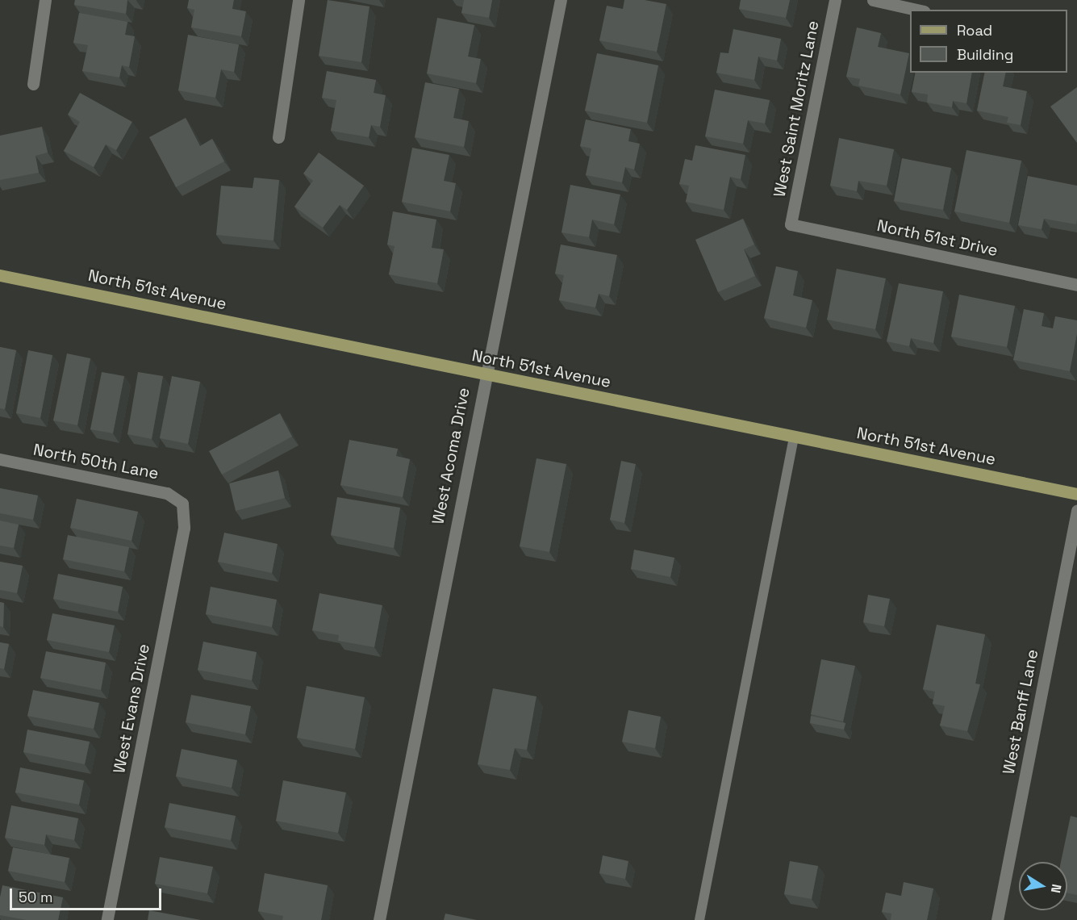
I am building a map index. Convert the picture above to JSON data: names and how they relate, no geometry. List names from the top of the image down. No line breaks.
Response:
{"streets":{"main road":["North 51st Avenue"],"street":["West Saint Moritz Lane","North 51st Drive","West Acoma Drive","North 50th Lane","West Evans Drive","West Banff Lane"]},"crossings":[["West Saint Moritz Lane","North 51st Drive"],["North 51st Avenue","West Acoma Drive"],["North 50th Lane","West Evans Drive"]],"legend":["Road","Building"],"scale_bar":"50 m","north":"right"}
